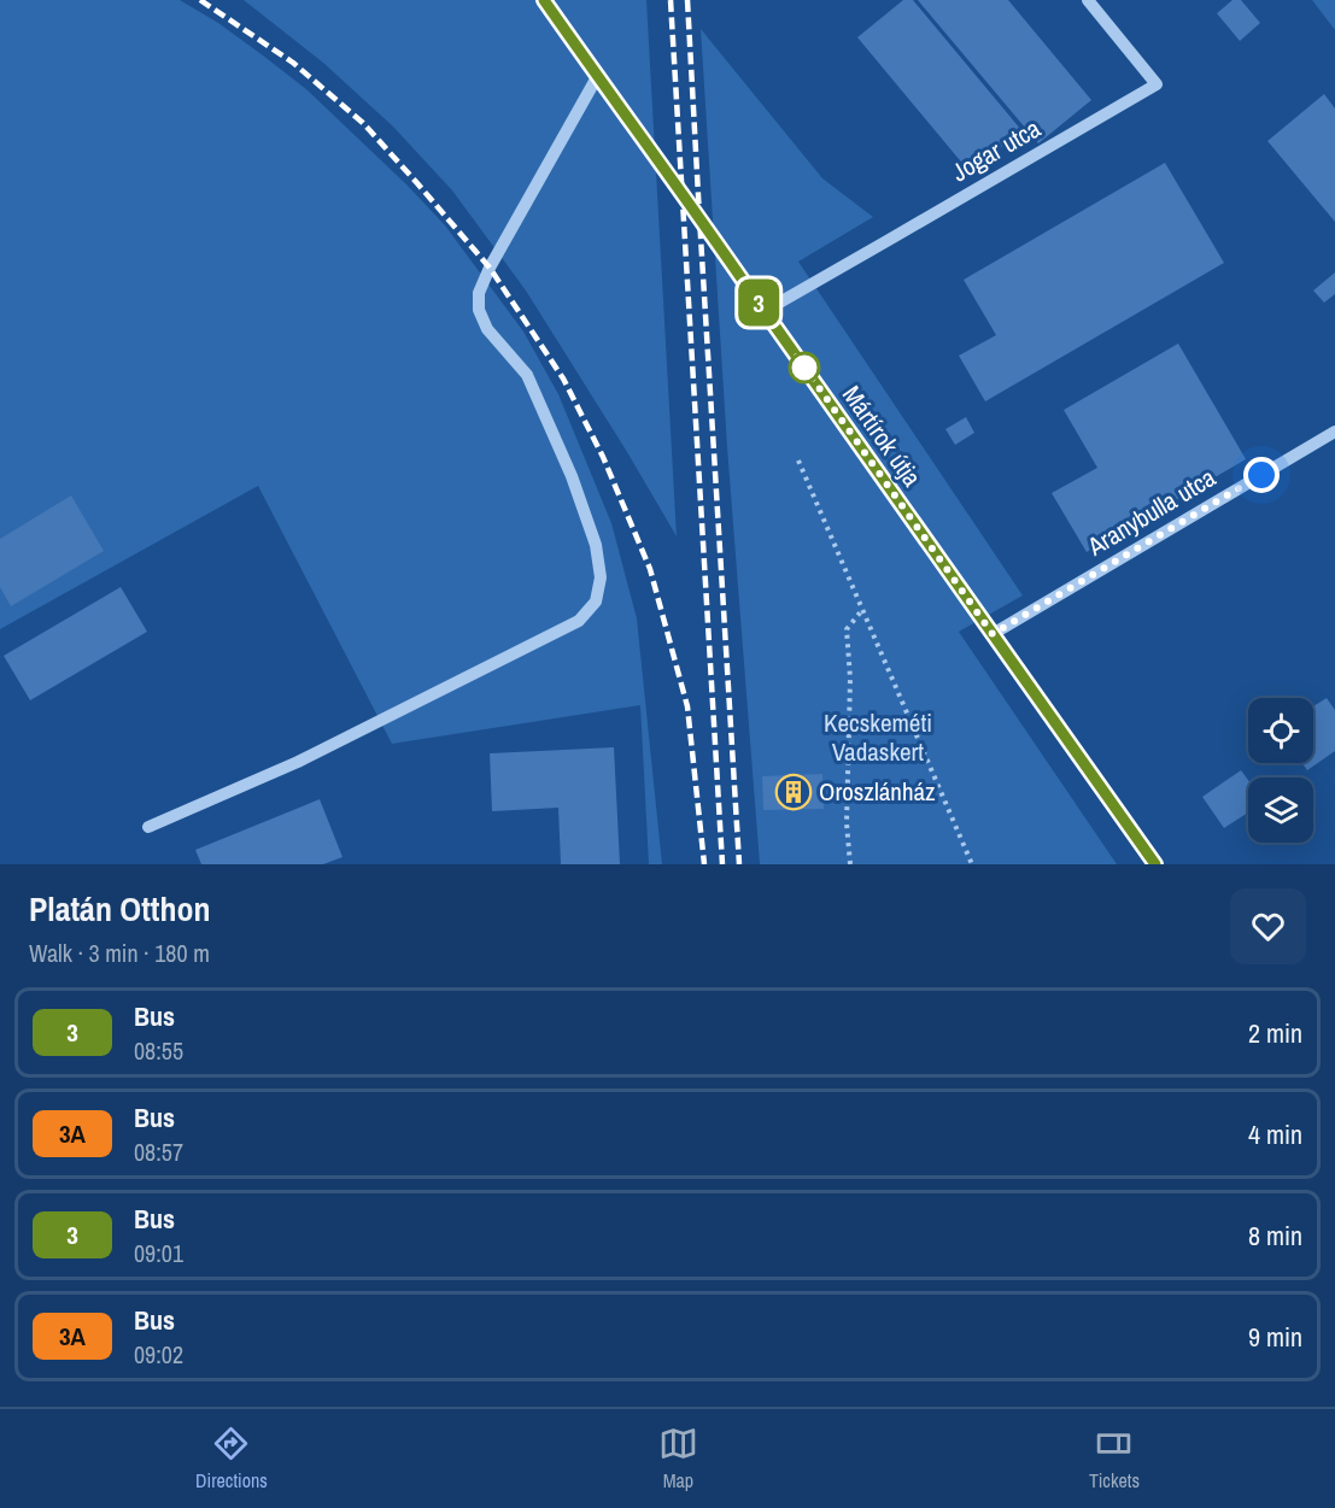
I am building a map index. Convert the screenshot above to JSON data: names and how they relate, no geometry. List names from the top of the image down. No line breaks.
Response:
{"streets":{"street":["Jogar utca","Mártírok útja","Aranybulla utca"]},"crossings":[["Jogar utca","Mártírok útja"],["Mártírok útja","Aranybulla utca"]],"parks":["Kecskeméti Vadaskert"],"places":{"building":["Oroszlánház"]},"lines":["bus line 3"],"page":{"on_map":"3","heading":["Platán Otthon","Walk · 3 min · 180 m"],"list":[{"mark":"3","name":"Bus","note":"08:55","value":"2 min"},{"mark":"3A","name":"Bus","note":"08:57","value":"4 min"},{"mark":"3","name":"Bus","note":"09:01","value":"8 min"},{"mark":"3A","name":"Bus","note":"09:02","value":"9 min"}],"tabs":["Directions","Map","Tickets"]}}
